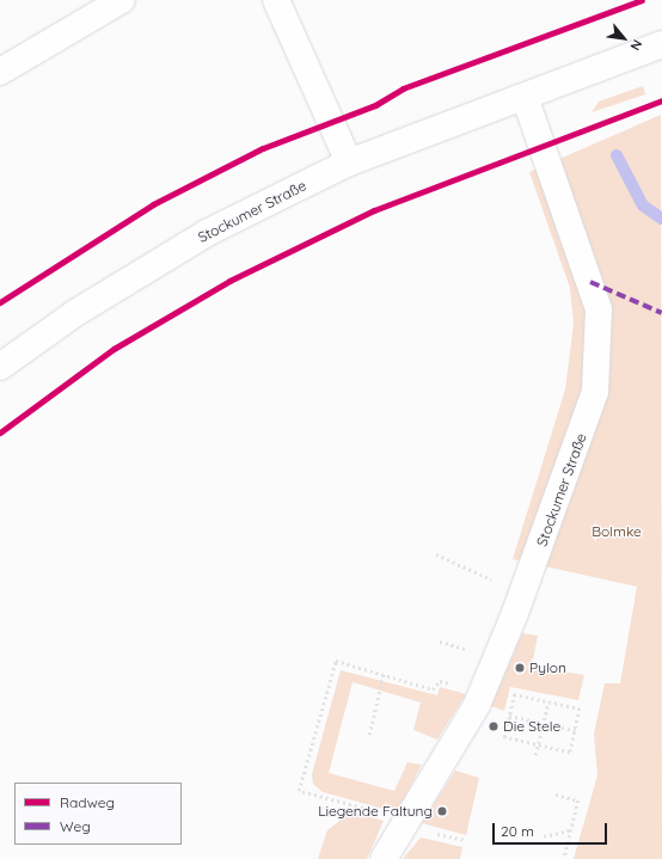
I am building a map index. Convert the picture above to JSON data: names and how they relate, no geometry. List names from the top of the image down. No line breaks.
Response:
{"streets":{"street":["Stockumer Straße"]},"parks":["Bolmke"],"places":["Pylon","Die Stele","Liegende Faltung"],"legend":["Radweg","Weg"],"scale_bar":"20 m","north":"bottom right"}
